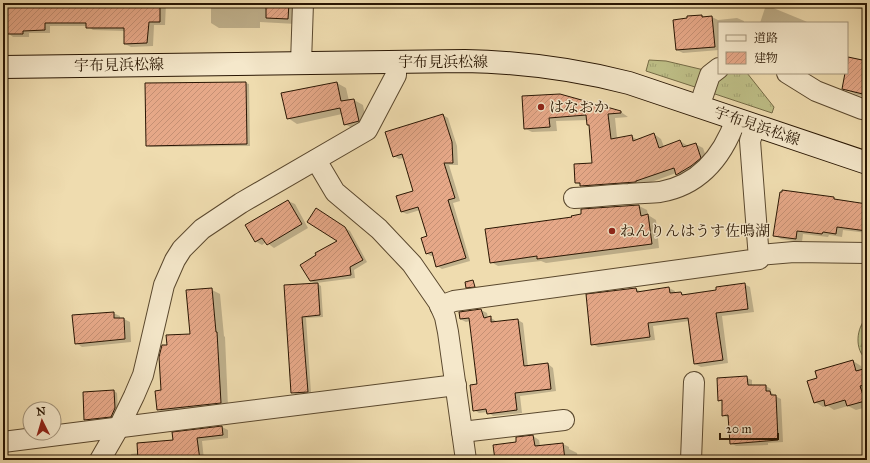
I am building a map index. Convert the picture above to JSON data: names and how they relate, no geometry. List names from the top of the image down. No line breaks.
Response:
{"streets":{"main road":["宇布見浜松線"]},"places":["はなおか","ねんりんはうす佐鳴湖"],"legend":["道路","建物"],"scale_bar":"20 m","north":"top"}
